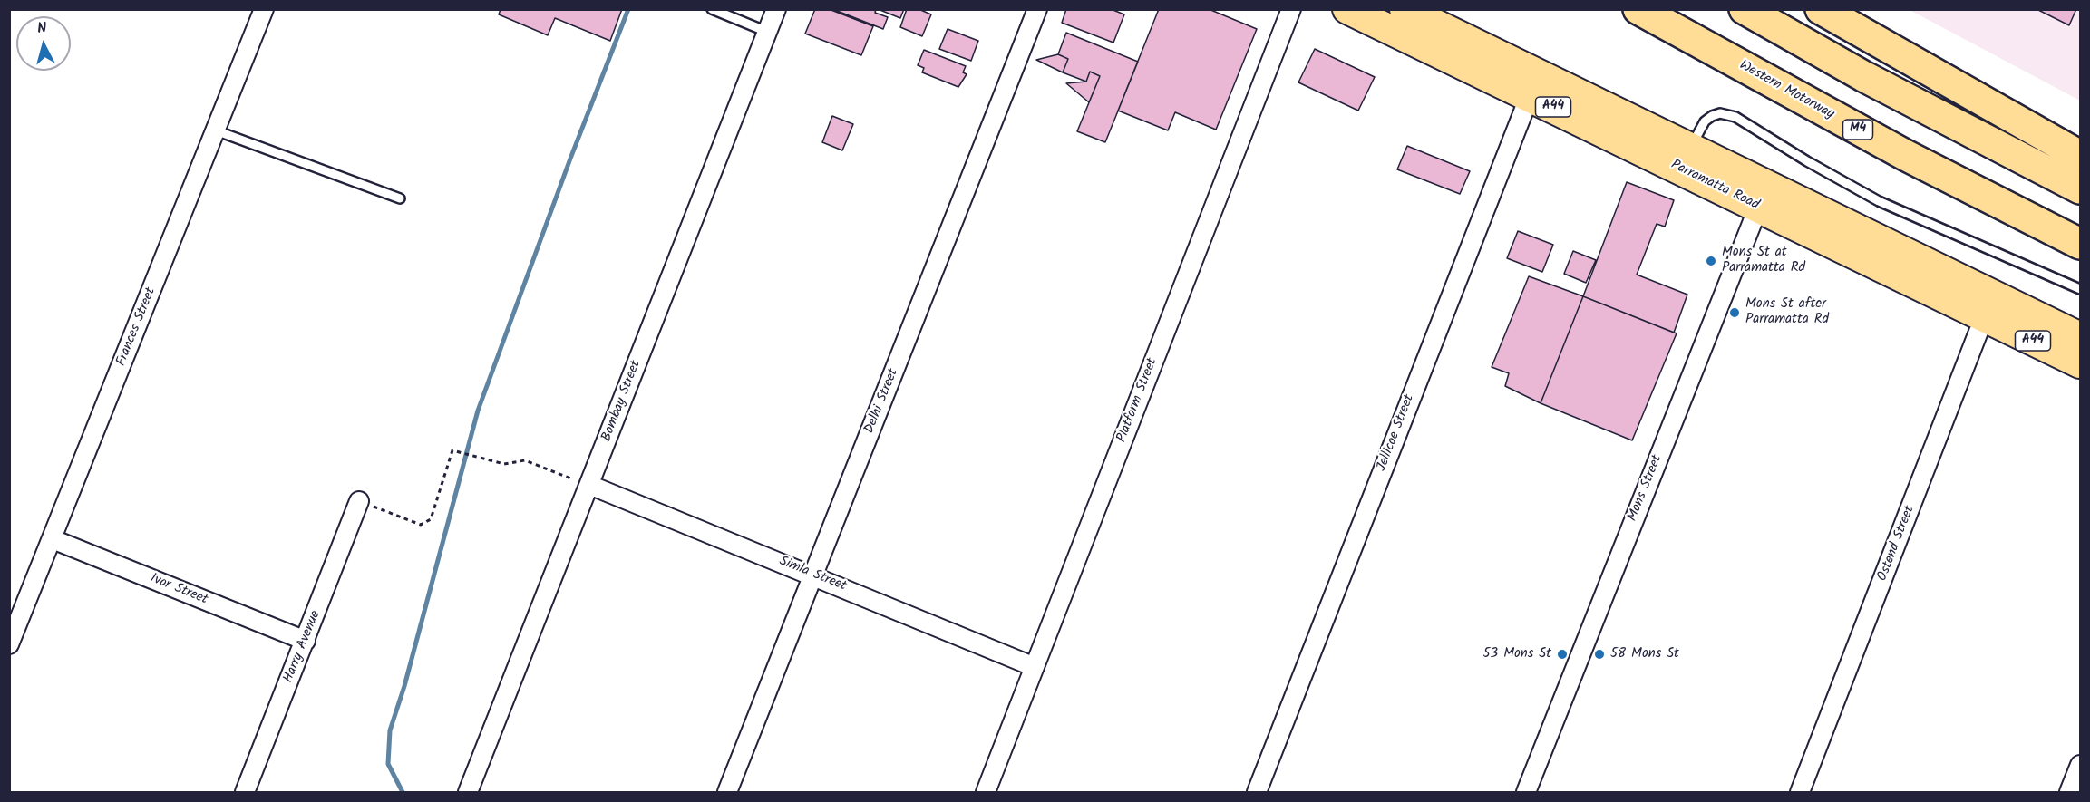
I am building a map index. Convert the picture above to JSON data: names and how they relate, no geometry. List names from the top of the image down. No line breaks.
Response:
{"streets":{"highway":["Western Motorway","A44","M4","Parramatta Road"],"street":["Frances Street","Platform Street","Bombay Street","Delhi Street","Jellicoe Street","Mons Street","Ostend Street","Simla Street","Ivor Street","Harry Avenue"]},"crossings":[["Parramatta Road","Jellicoe Street"],["Parramatta Road","Mons Street"],["Parramatta Road","Ostend Street"],["Frances Street","Ivor Street"],["Platform Street","Simla Street"],["Bombay Street","Simla Street"],["Delhi Street","Simla Street"],["Ivor Street","Harry Avenue"]],"places":["Mons St at Parramatta Rd","Mons St after Parramatta Rd","53 Mons St","58 Mons St"],"north":"top"}
